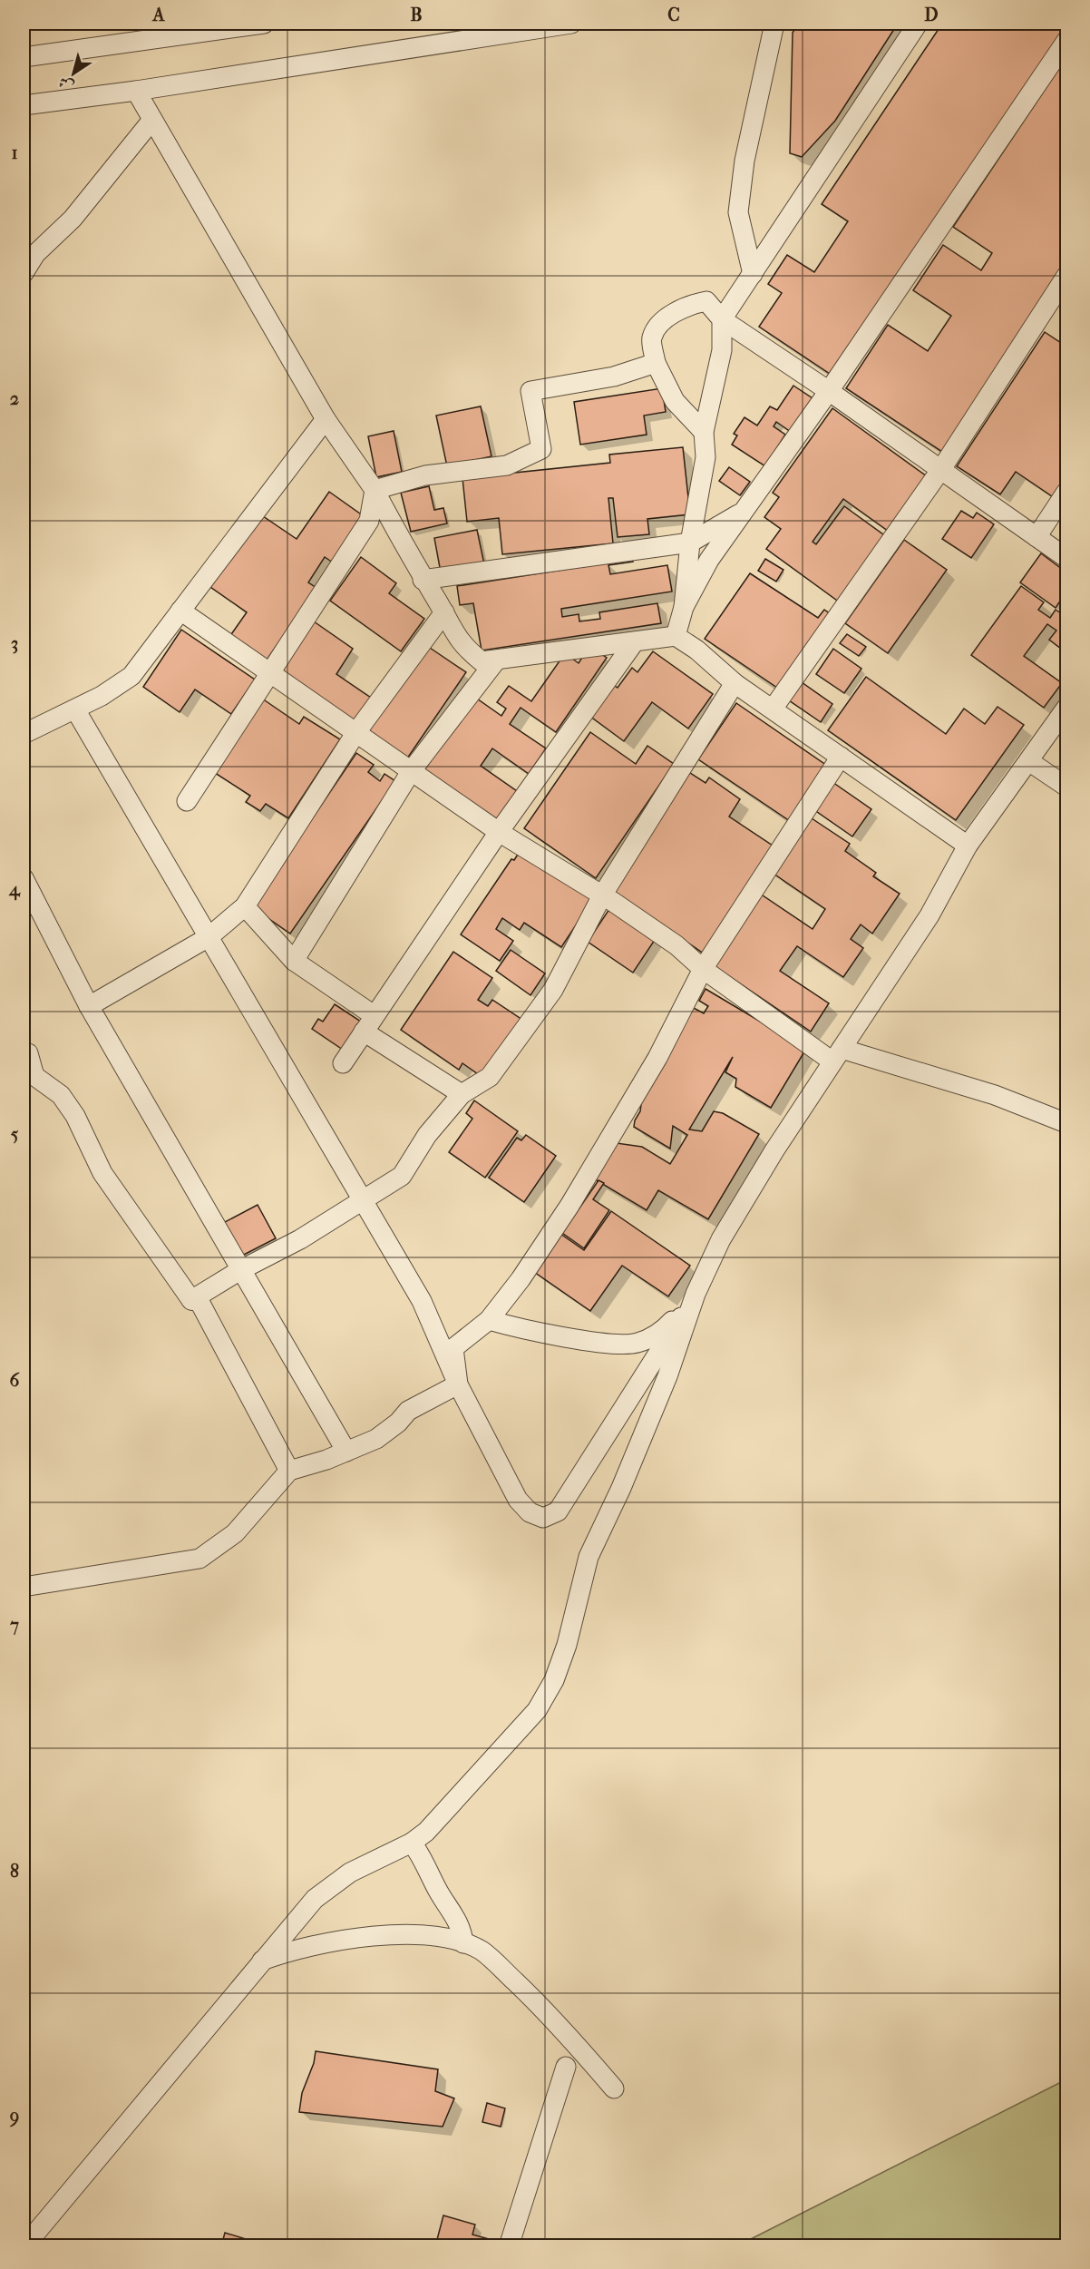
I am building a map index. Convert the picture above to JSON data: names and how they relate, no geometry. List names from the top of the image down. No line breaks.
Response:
{"north":"bottom left","grid":{"columns":["A","B","C","D"],"rows":["1","2","3","4","5","6","7","8","9"]}}
